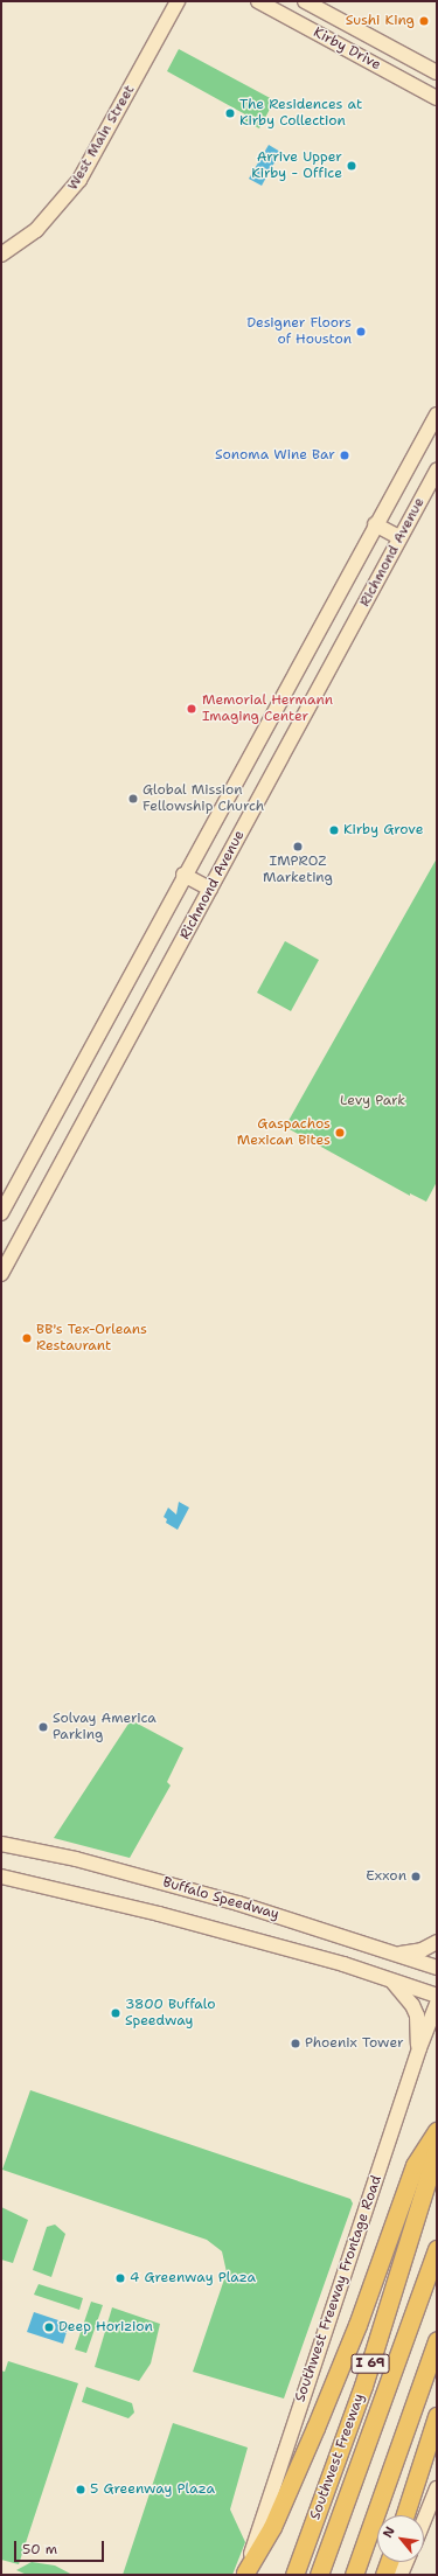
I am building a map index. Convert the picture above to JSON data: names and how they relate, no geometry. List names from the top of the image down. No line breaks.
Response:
{"streets":{"highway":["I 69","Southwest Freeway"],"main road":["Kirby Drive","West Main Street","Richmond Avenue","Buffalo Speedway","Southwest Freeway Frontage Road"]},"parks":["Levy Park"],"places":["Sushi King","The Residences at Kirby Collection","Arrive Upper Kirby - Office","Designer Floors of Houston","Sonoma Wine Bar","Memorial Hermann Imaging Center","Global Mission Fellowship Church","Kirby Grove","IMPROZ Marketing","Gaspachos Mexican Bites","BB's Tex-Orleans Restaurant","Solvay America Parking","Exxon","3800 Buffalo Speedway","Phoenix Tower","4 Greenway Plaza","Deep Horizion","5 Greenway Plaza"],"scale_bar":"50 m","north":"top left"}
